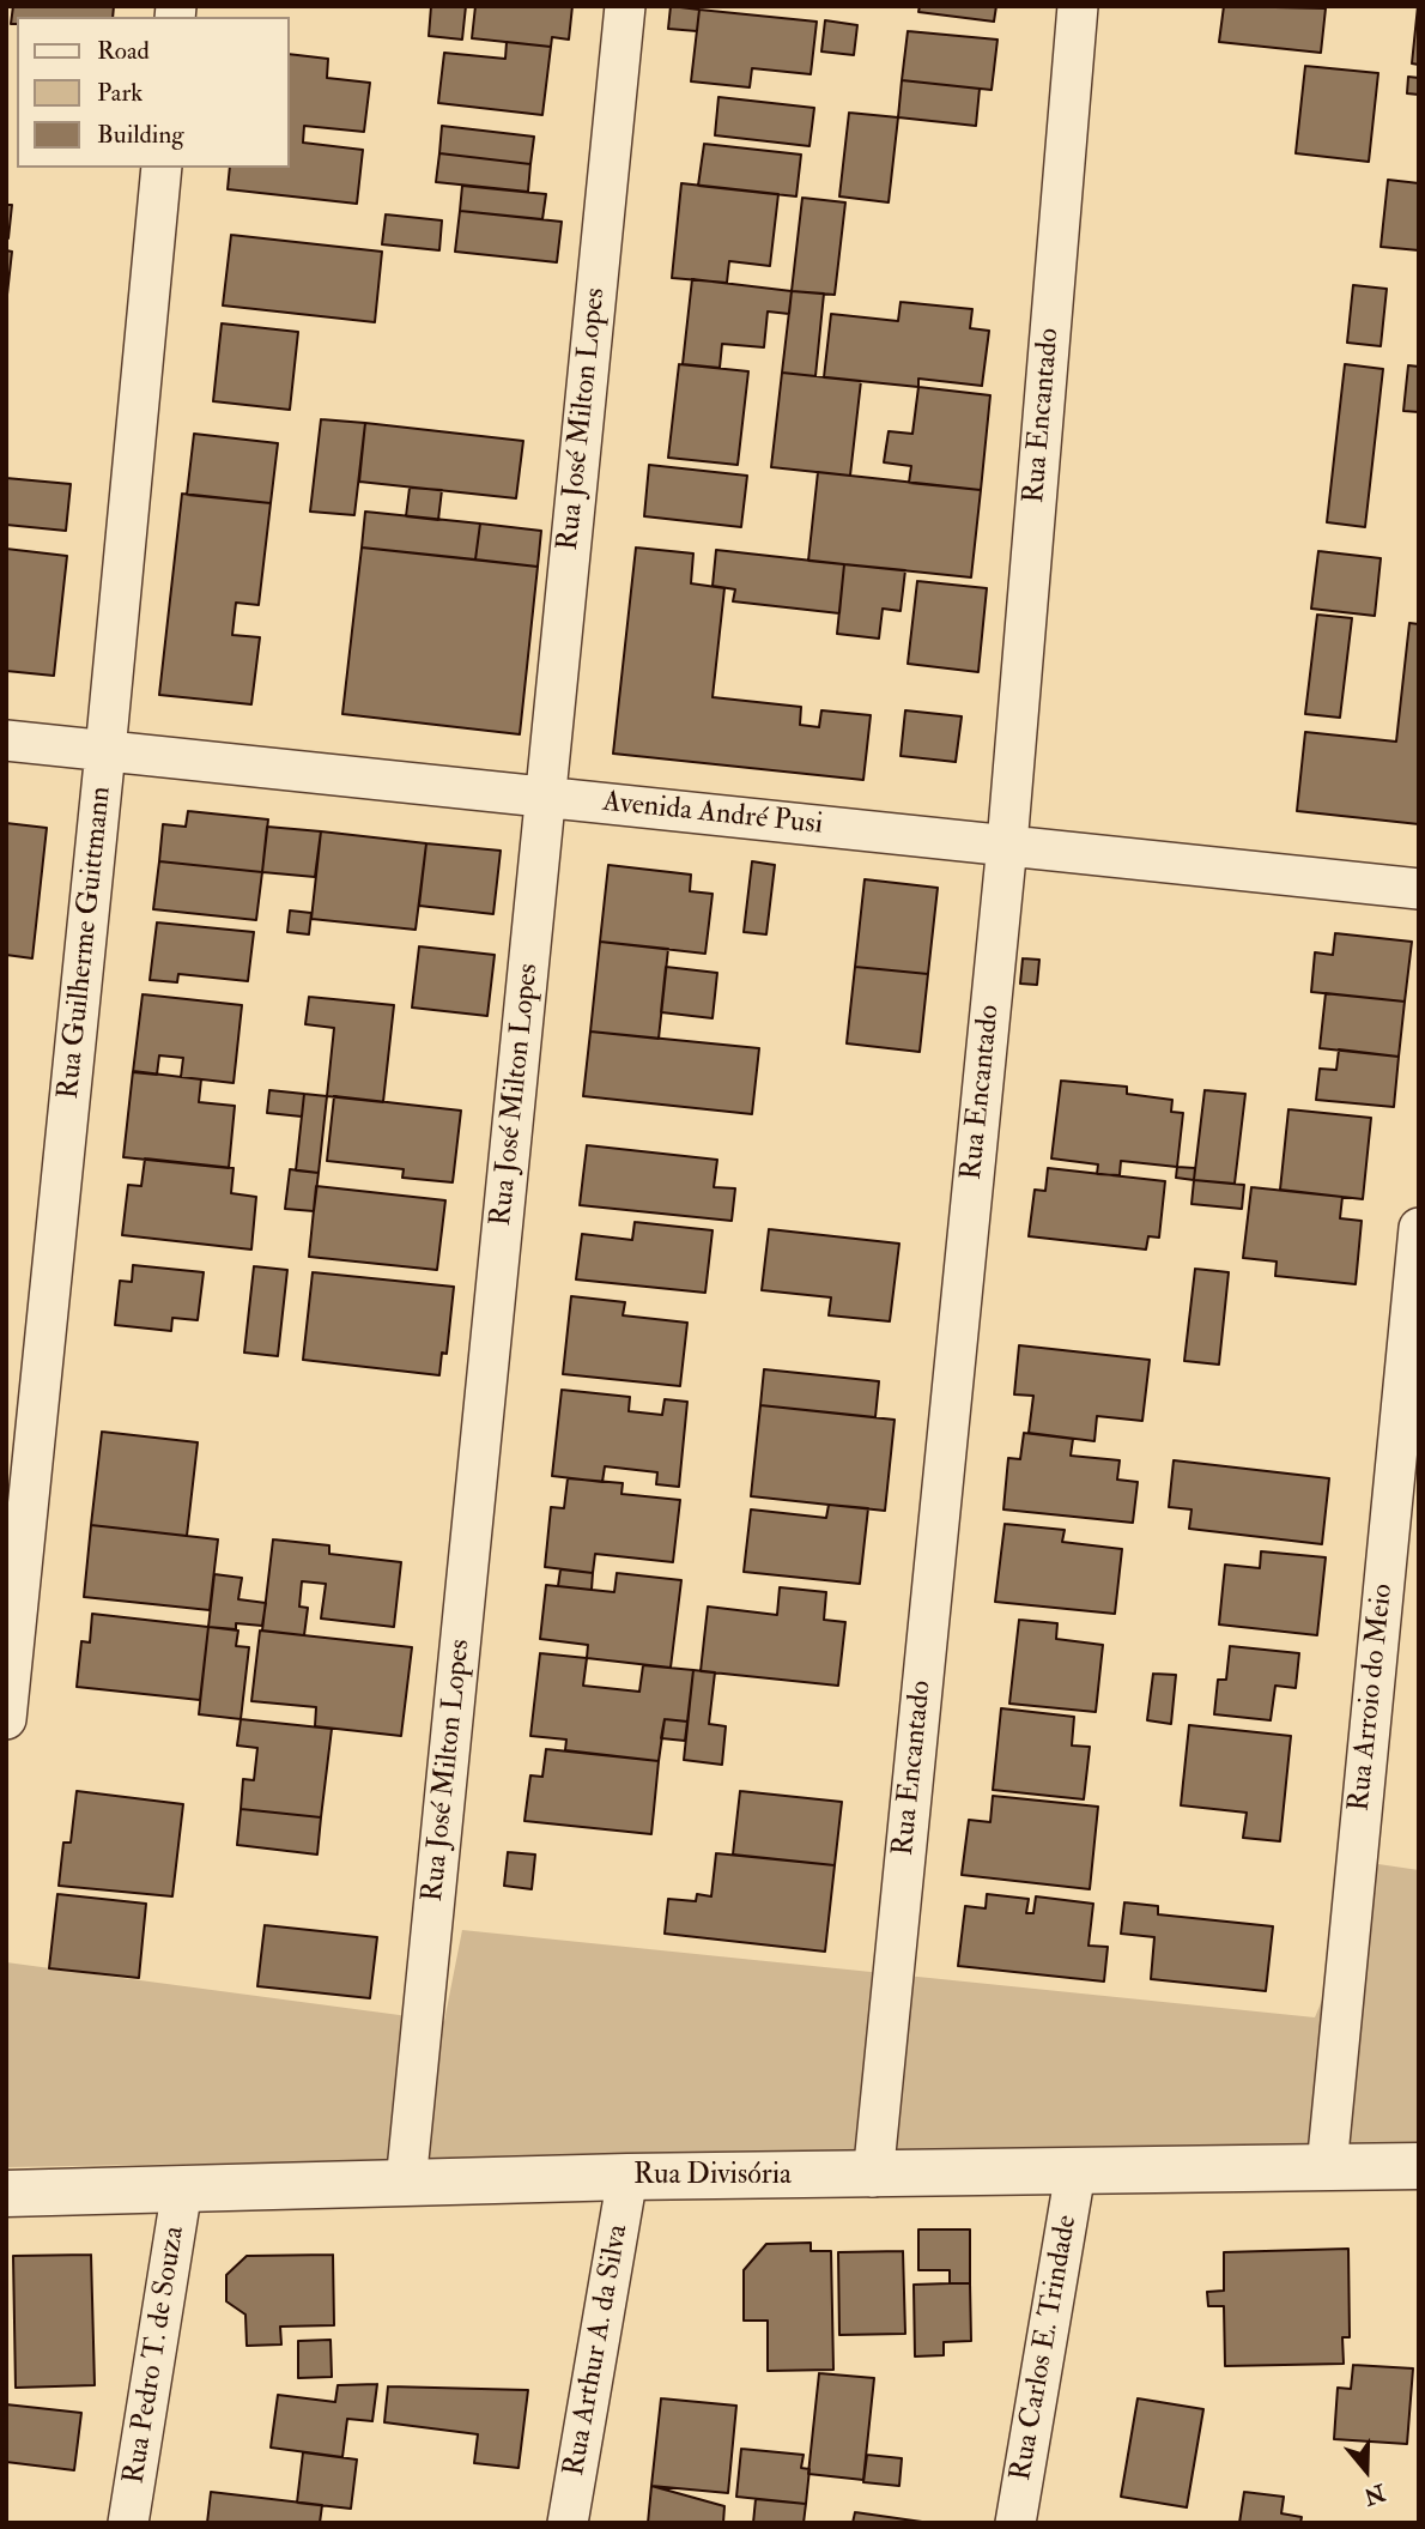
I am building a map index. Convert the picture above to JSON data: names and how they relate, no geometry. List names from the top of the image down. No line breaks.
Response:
{"streets":{"street":["Rua Encantado","Rua José Milton Lopes","Avenida André Pusi","Rua Guilherme Guittmann","Rua Arroio do Meio","Rua Divisória","Rua Carlos E. Trindade","Rua Arthur A. da Silva","Rua Pedro T. de Souza"]},"crossings":[["Rua Encantado","Avenida André Pusi"],["Rua Encantado","Rua Divisória"],["Rua José Milton Lopes","Avenida André Pusi"],["Rua José Milton Lopes","Rua Divisória"],["Avenida André Pusi","Rua Guilherme Guittmann"],["Rua Arroio do Meio","Rua Divisória"],["Rua Divisória","Rua Carlos E. Trindade"],["Rua Divisória","Rua Arthur A. da Silva"],["Rua Divisória","Rua Pedro T. de Souza"]],"legend":["Road","Park","Building"],"north":"bottom"}
